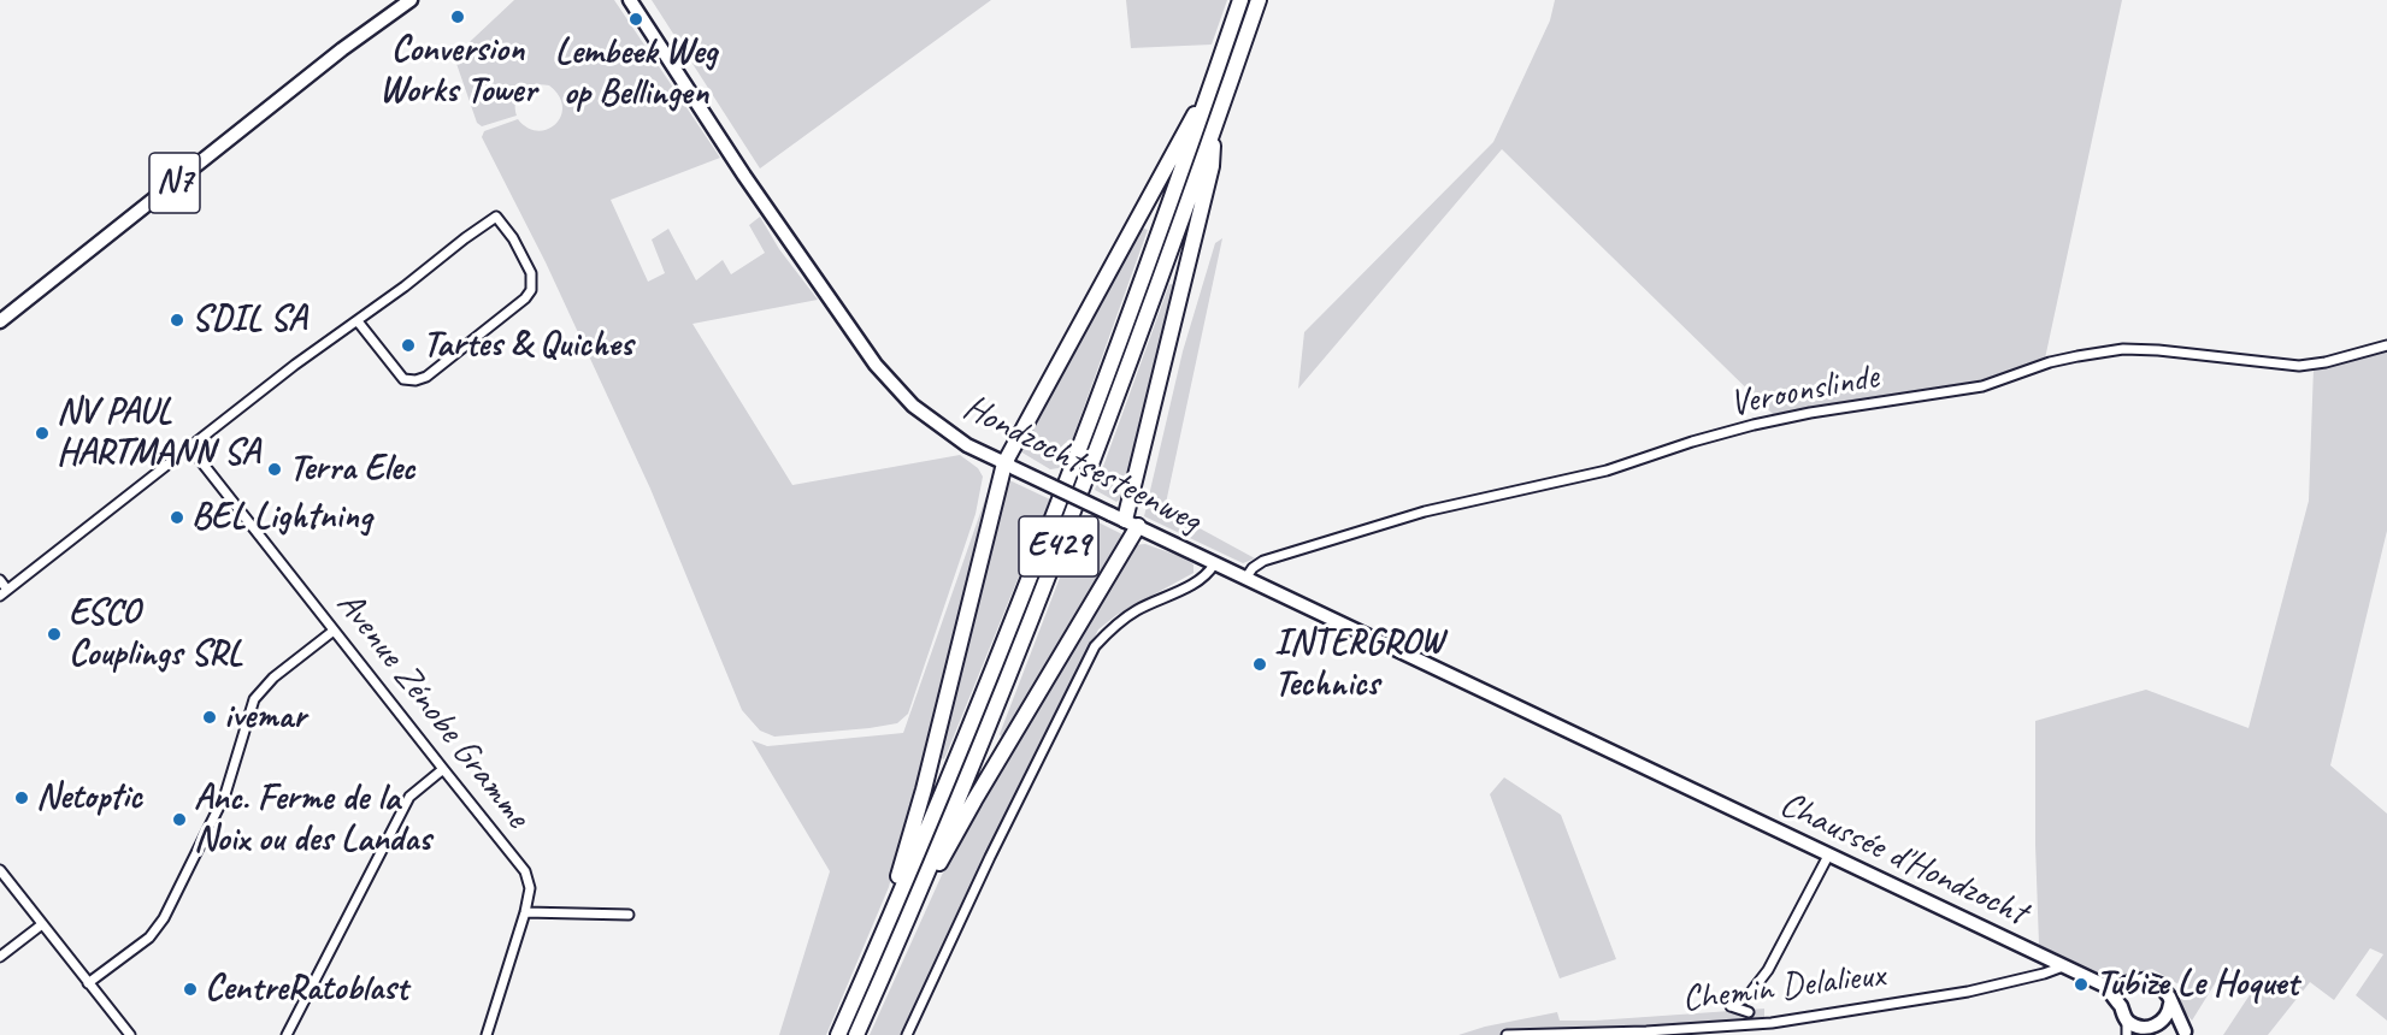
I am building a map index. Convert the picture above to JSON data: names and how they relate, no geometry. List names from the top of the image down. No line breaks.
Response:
{"streets":{"highway":["E429"],"main road":["N7","Hondzochtsesteenweg","Chaussée d'Hondzocht"],"street":["Veroonslinde","Avenue Zénobe Gramme","Chemin Delalieux"]},"crossings":[["Veroonslinde","Hondzochtsesteenweg"],["Hondzochtsesteenweg","Chaussée d'Hondzocht"],["Chaussée d'Hondzocht","Chemin Delalieux"]],"places":["Conversion Works Tower","Lembeek Weg op Bellingen","SDIL SA","Tartes & Quiches","NV PAUL HARTMANN SA","Terra Elec","BEL Lightning","ESCO Couplings SRL","INTERGROW Technics","ivemar","Netoptic","Anc. Ferme de la Noix ou des Landas","Tubize Le Hoquet","CentreRatoblast"]}
